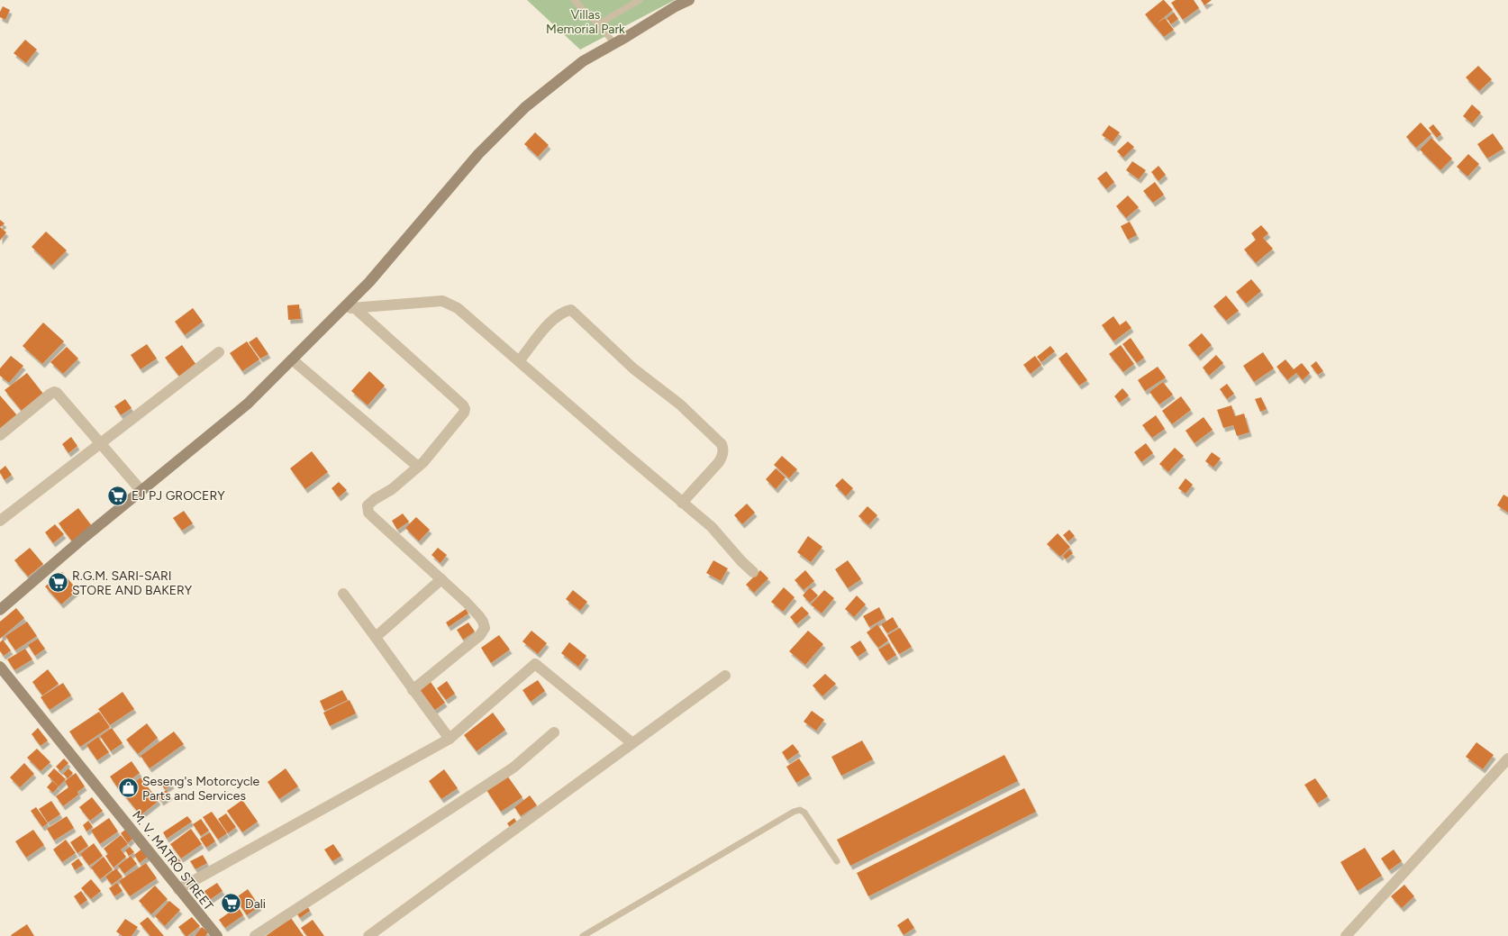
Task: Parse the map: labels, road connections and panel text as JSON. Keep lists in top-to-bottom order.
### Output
{
  "streets": {
    "street": ["M. V. MATRO STREET"]
  },
  "parks": ["Villas Memorial Park"],
  "places": {
    "supermarket": ["EJ PJ GROCERY", "R.G.M. SARI-SARI STORE AND BAKERY", "Dali"],
    "shop": ["Seseng's Motorcycle Parts and Services"]
  }
}
